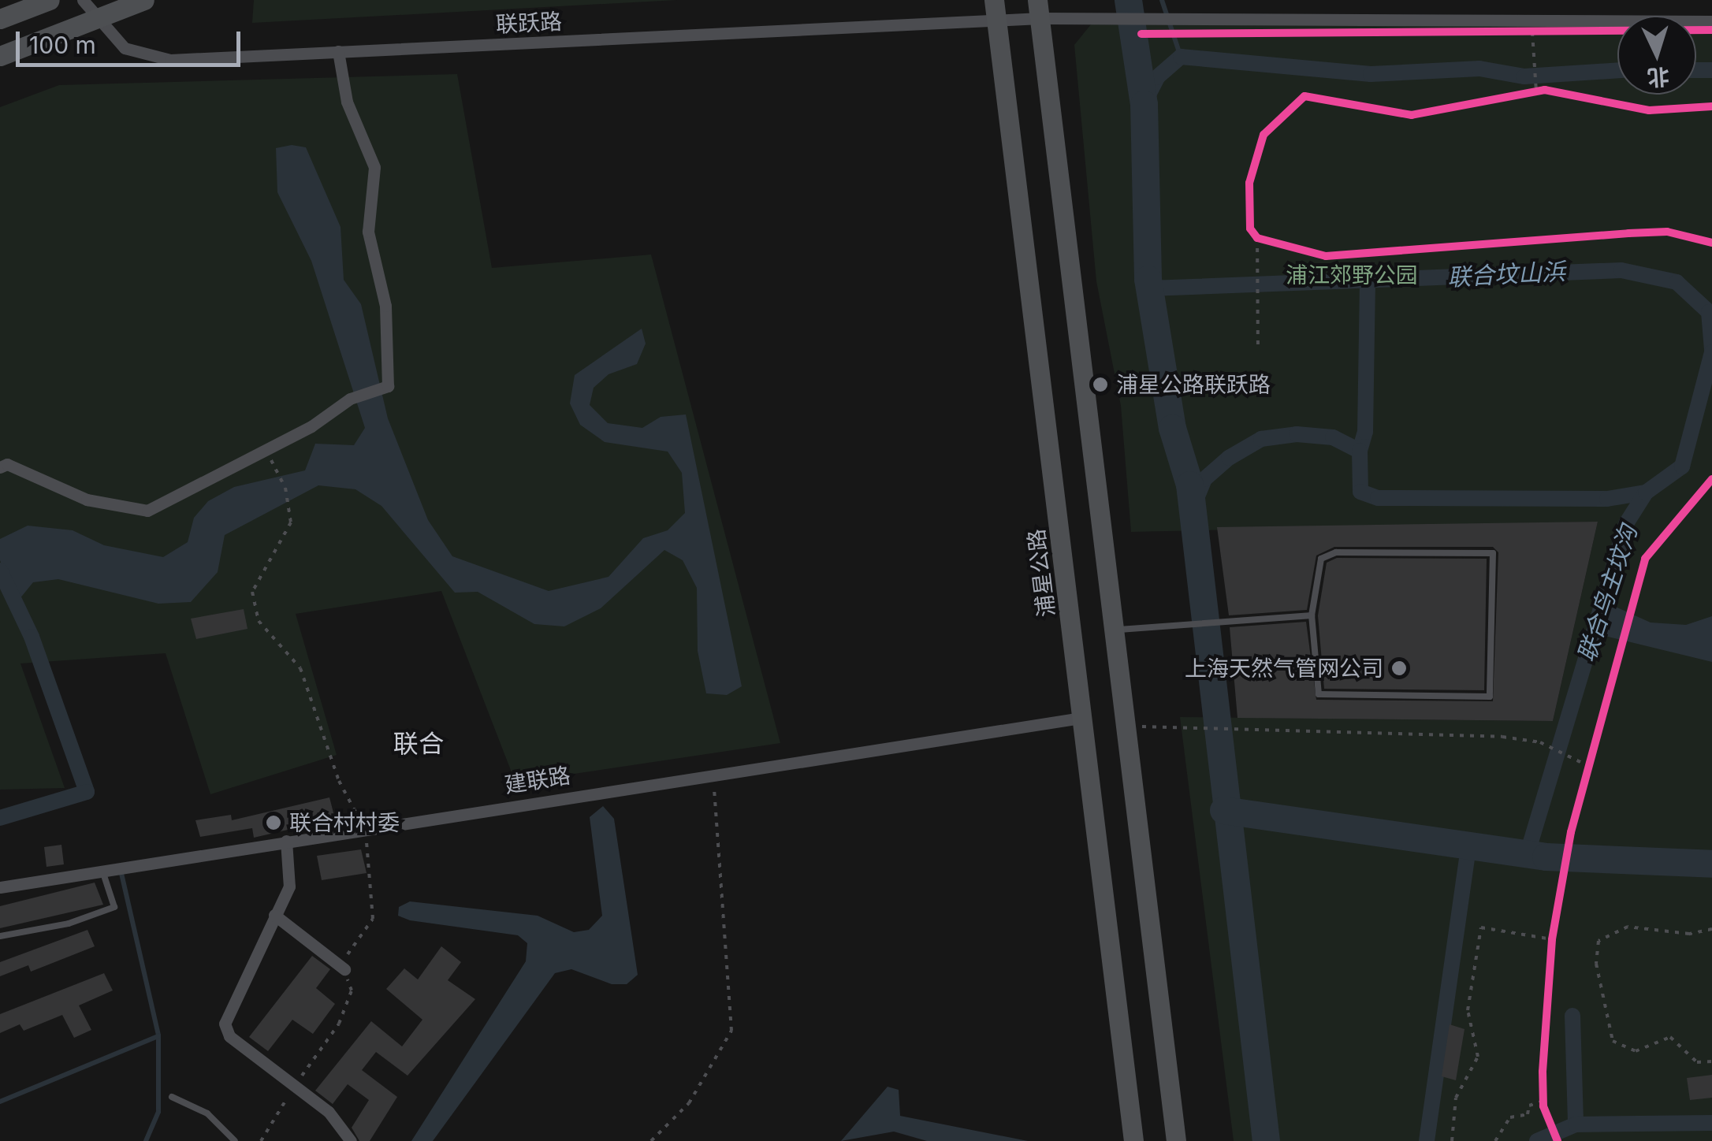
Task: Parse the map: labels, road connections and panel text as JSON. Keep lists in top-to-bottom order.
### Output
{
  "streets": {
    "main road": ["浦星公路"],
    "street": ["联跃路", "建联路"]
  },
  "crossings": [
    ["联跃路", "浦星公路"],
    ["浦星公路", "建联路"]
  ],
  "districts": ["联合"],
  "water": ["联合坟山浜", "联合鸟主坟沟"],
  "parks": ["浦江郊野公园"],
  "places": ["浦星公路联跃路", "上海天然气管网公司", "联合村村委"],
  "scale_bar": "100 m",
  "north": "bottom"
}
